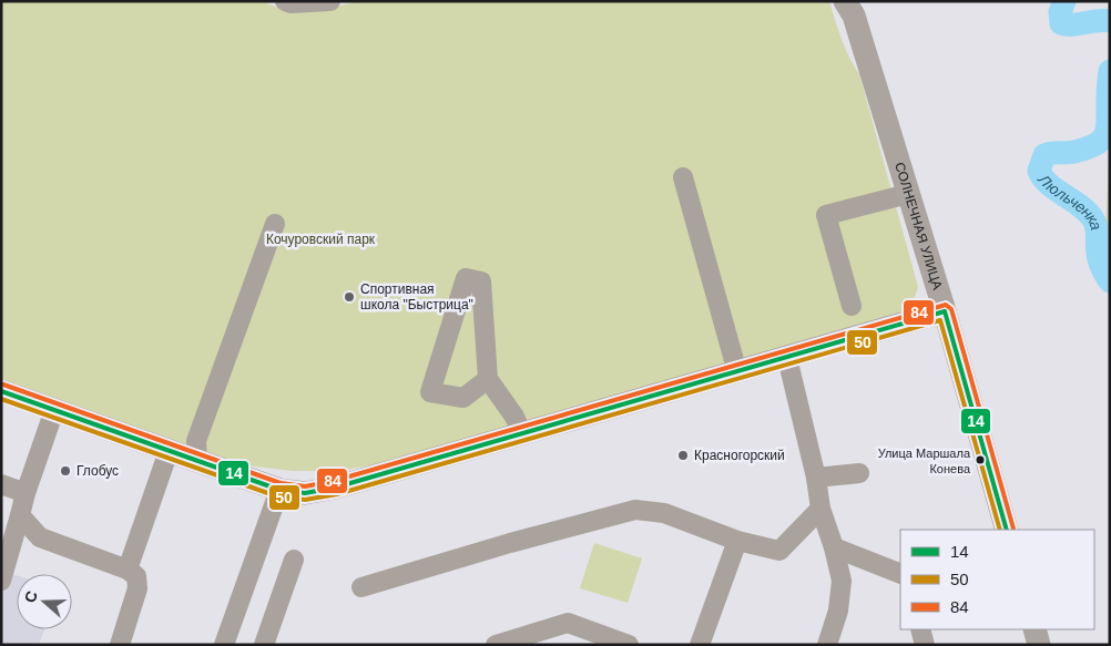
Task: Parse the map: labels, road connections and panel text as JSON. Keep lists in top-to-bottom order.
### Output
{
  "streets": {
    "main road": ["СОЛНЕЧНАЯ УЛИЦА"]
  },
  "water": ["Люльченка"],
  "parks": ["Кочуровский парк"],
  "places": [
    "Спортивная школа \"Быстрица\"",
    "Красногорский",
    "Улица Маршала Конева",
    "Глобус"
  ],
  "lines": ["transit line 84", "transit line 14", "transit line 50"],
  "legend": ["14", "50", "84"],
  "north": "left"
}
